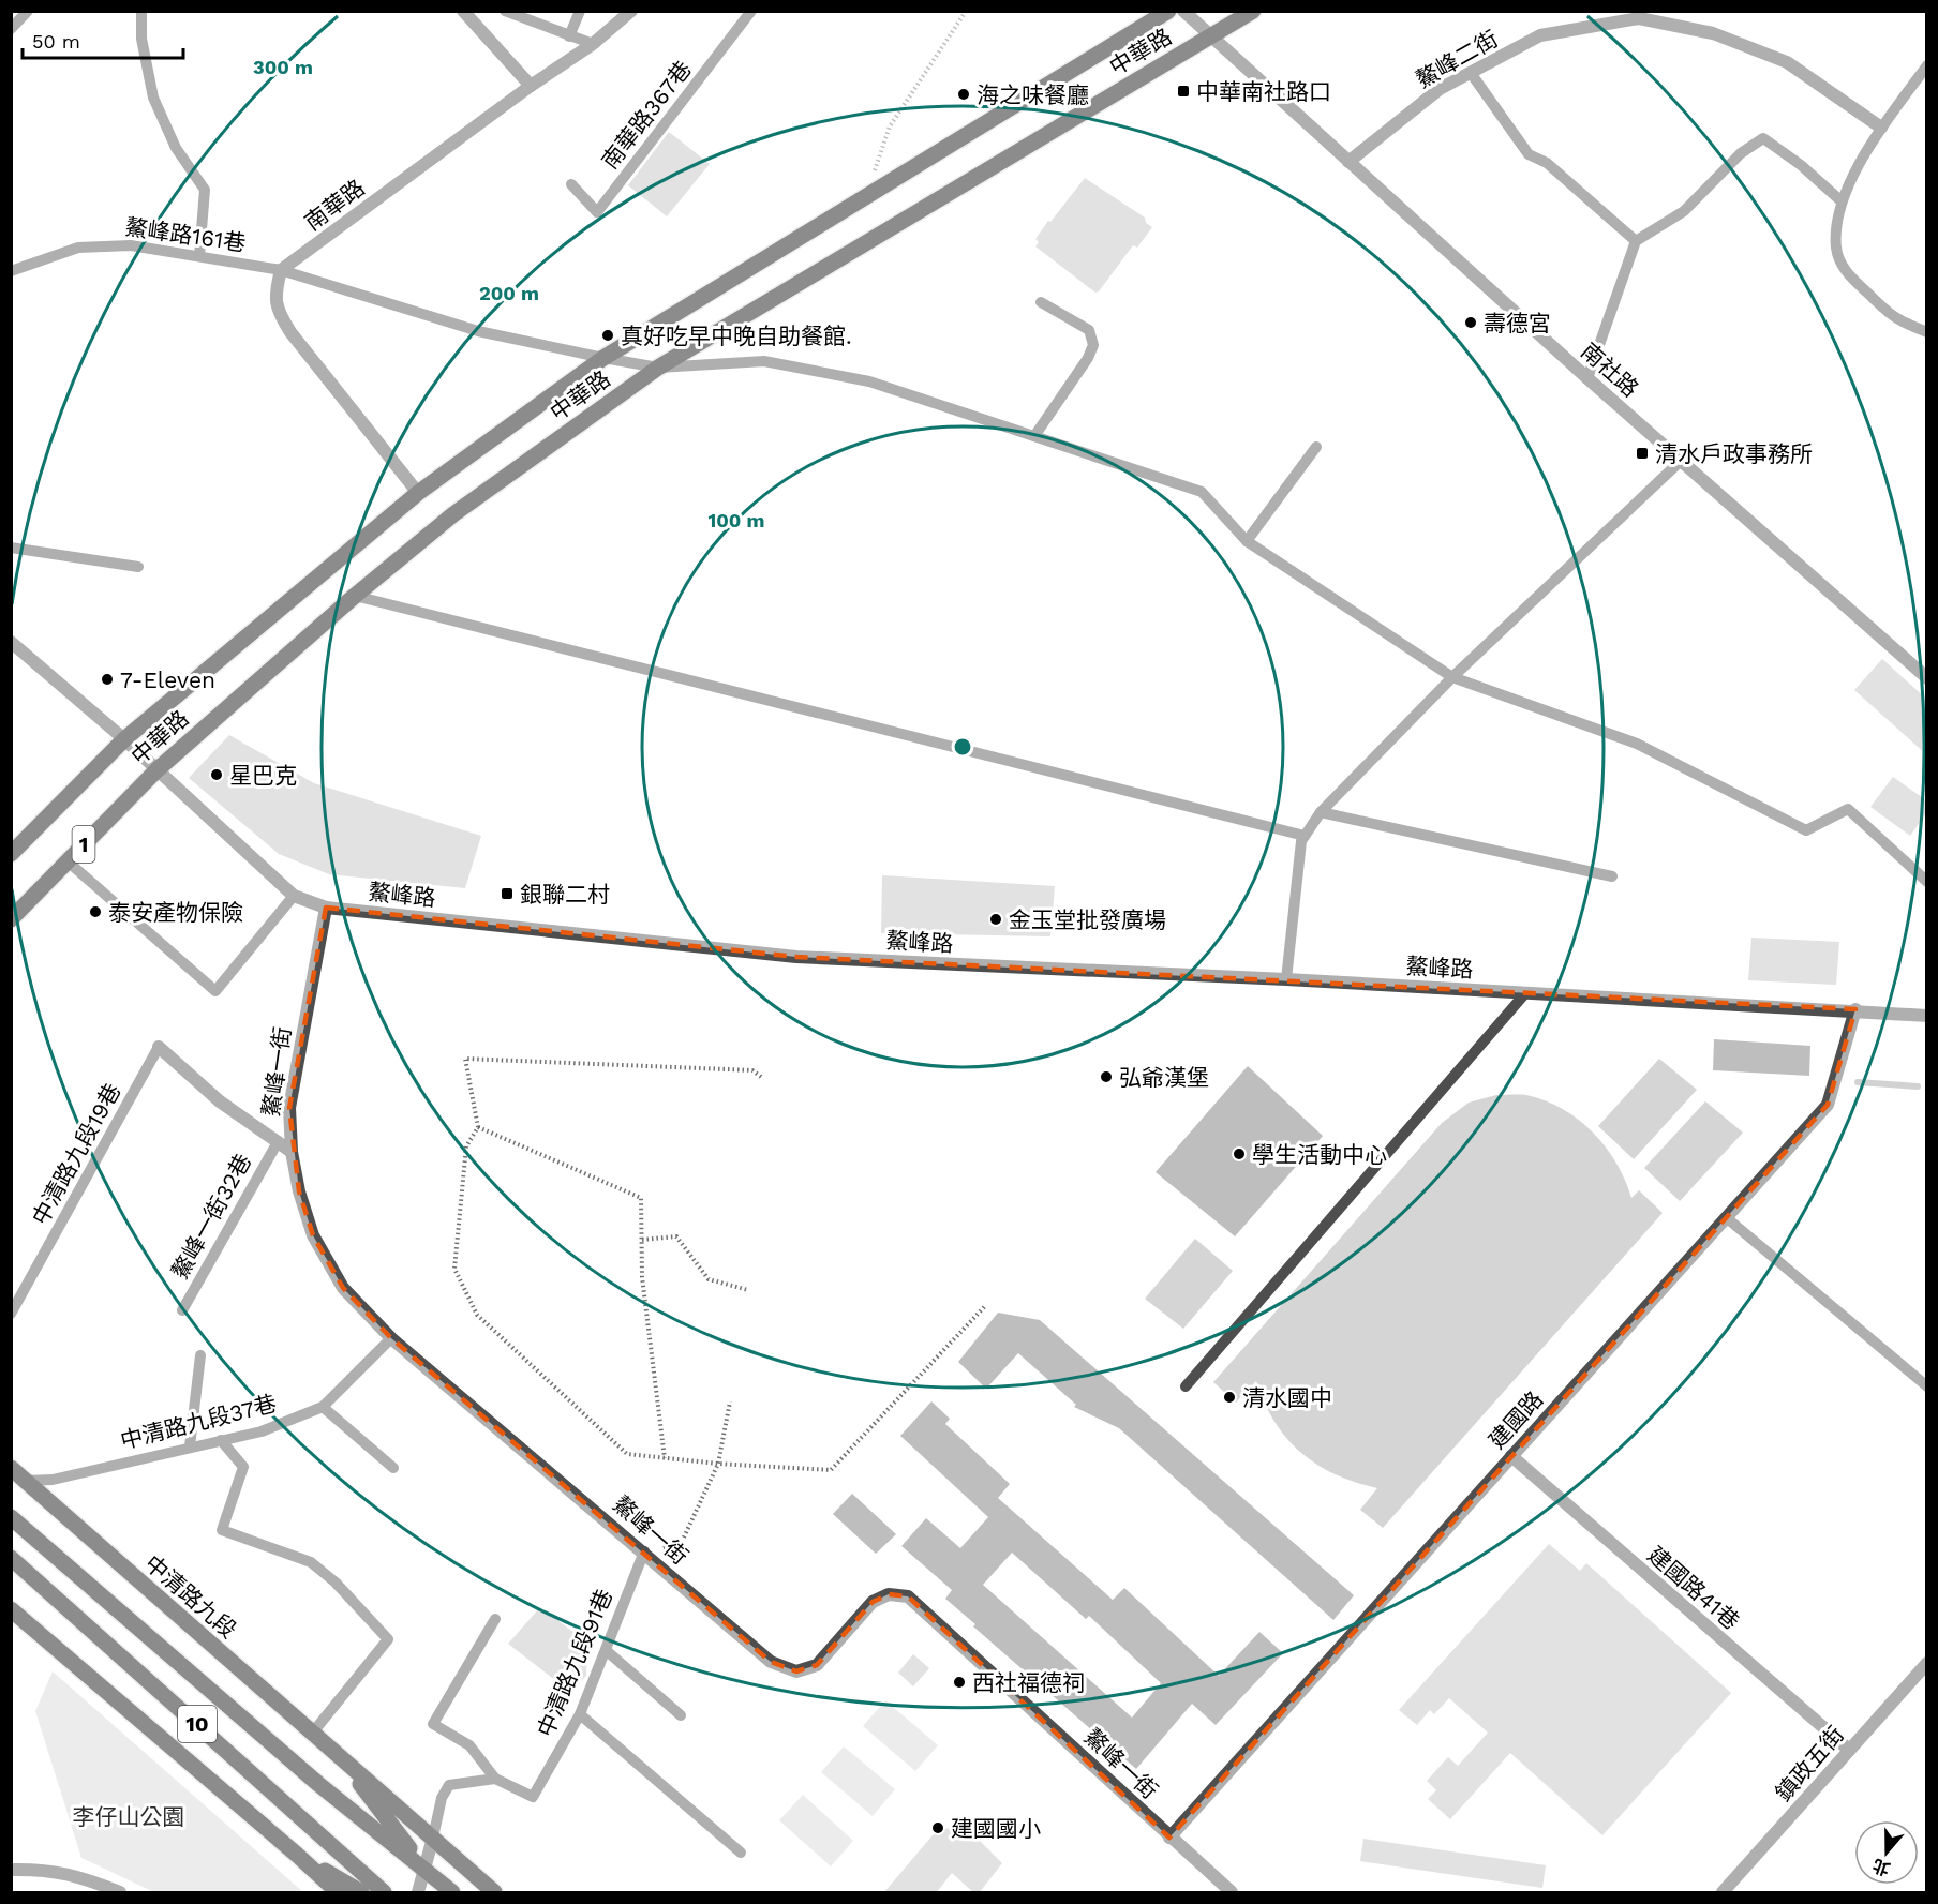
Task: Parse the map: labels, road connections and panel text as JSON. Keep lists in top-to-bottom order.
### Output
{
  "streets": {
    "main road": [
      "中華路",
      "1",
      "中清路九段",
      "10"
    ],
    "street": [
      "鰲峰二街",
      "南華路",
      "南社路",
      "鰲峰路",
      "鰲峰一街",
      "建國路",
      "建國路41巷",
      "鎮政五街"
    ],
    "lane": [
      "南華路367巷",
      "鰲峰路161巷",
      "中清路九段19巷",
      "鰲峰一街32巷",
      "中清路九段37巷",
      "中清路九段91巷"
    ]
  },
  "crossings": [
    ["中華路", "鰲峰路161巷"],
    ["中華路", "南社路"],
    ["中華路", "鰲峰路"],
    ["鰲峰二街", "南社路"],
    ["南華路", "鰲峰路161巷"],
    ["鰲峰路", "鰲峰一街"],
    ["鰲峰路", "建國路"],
    ["鰲峰一街", "建國路"],
    ["鰲峰一街", "中清路九段37巷"],
    ["鰲峰一街", "中清路九段91巷"],
    ["建國路", "建國路41巷"],
    ["中清路九段37巷", "中清路九段"],
    ["建國路41巷", "鎮政五街"]
  ],
  "parks": ["李仔山公園"],
  "places": {
    "transit": ["中華南社路口", "清水戶政事務所", "銀聯二村"],
    "other": [
      "海之味餐廳",
      "壽德宮",
      "真好吃早中晚自助餐館.",
      "7-Eleven",
      "星巴克",
      "泰安產物保險",
      "金玉堂批發廣場",
      "弘爺漢堡",
      "學生活動中心",
      "清水國中",
      "西社福德祠",
      "建國國小"
    ]
  },
  "scale_bar": "50 m",
  "north": "bottom",
  "rings": ["300 m", "200 m", "100 m"]
}
